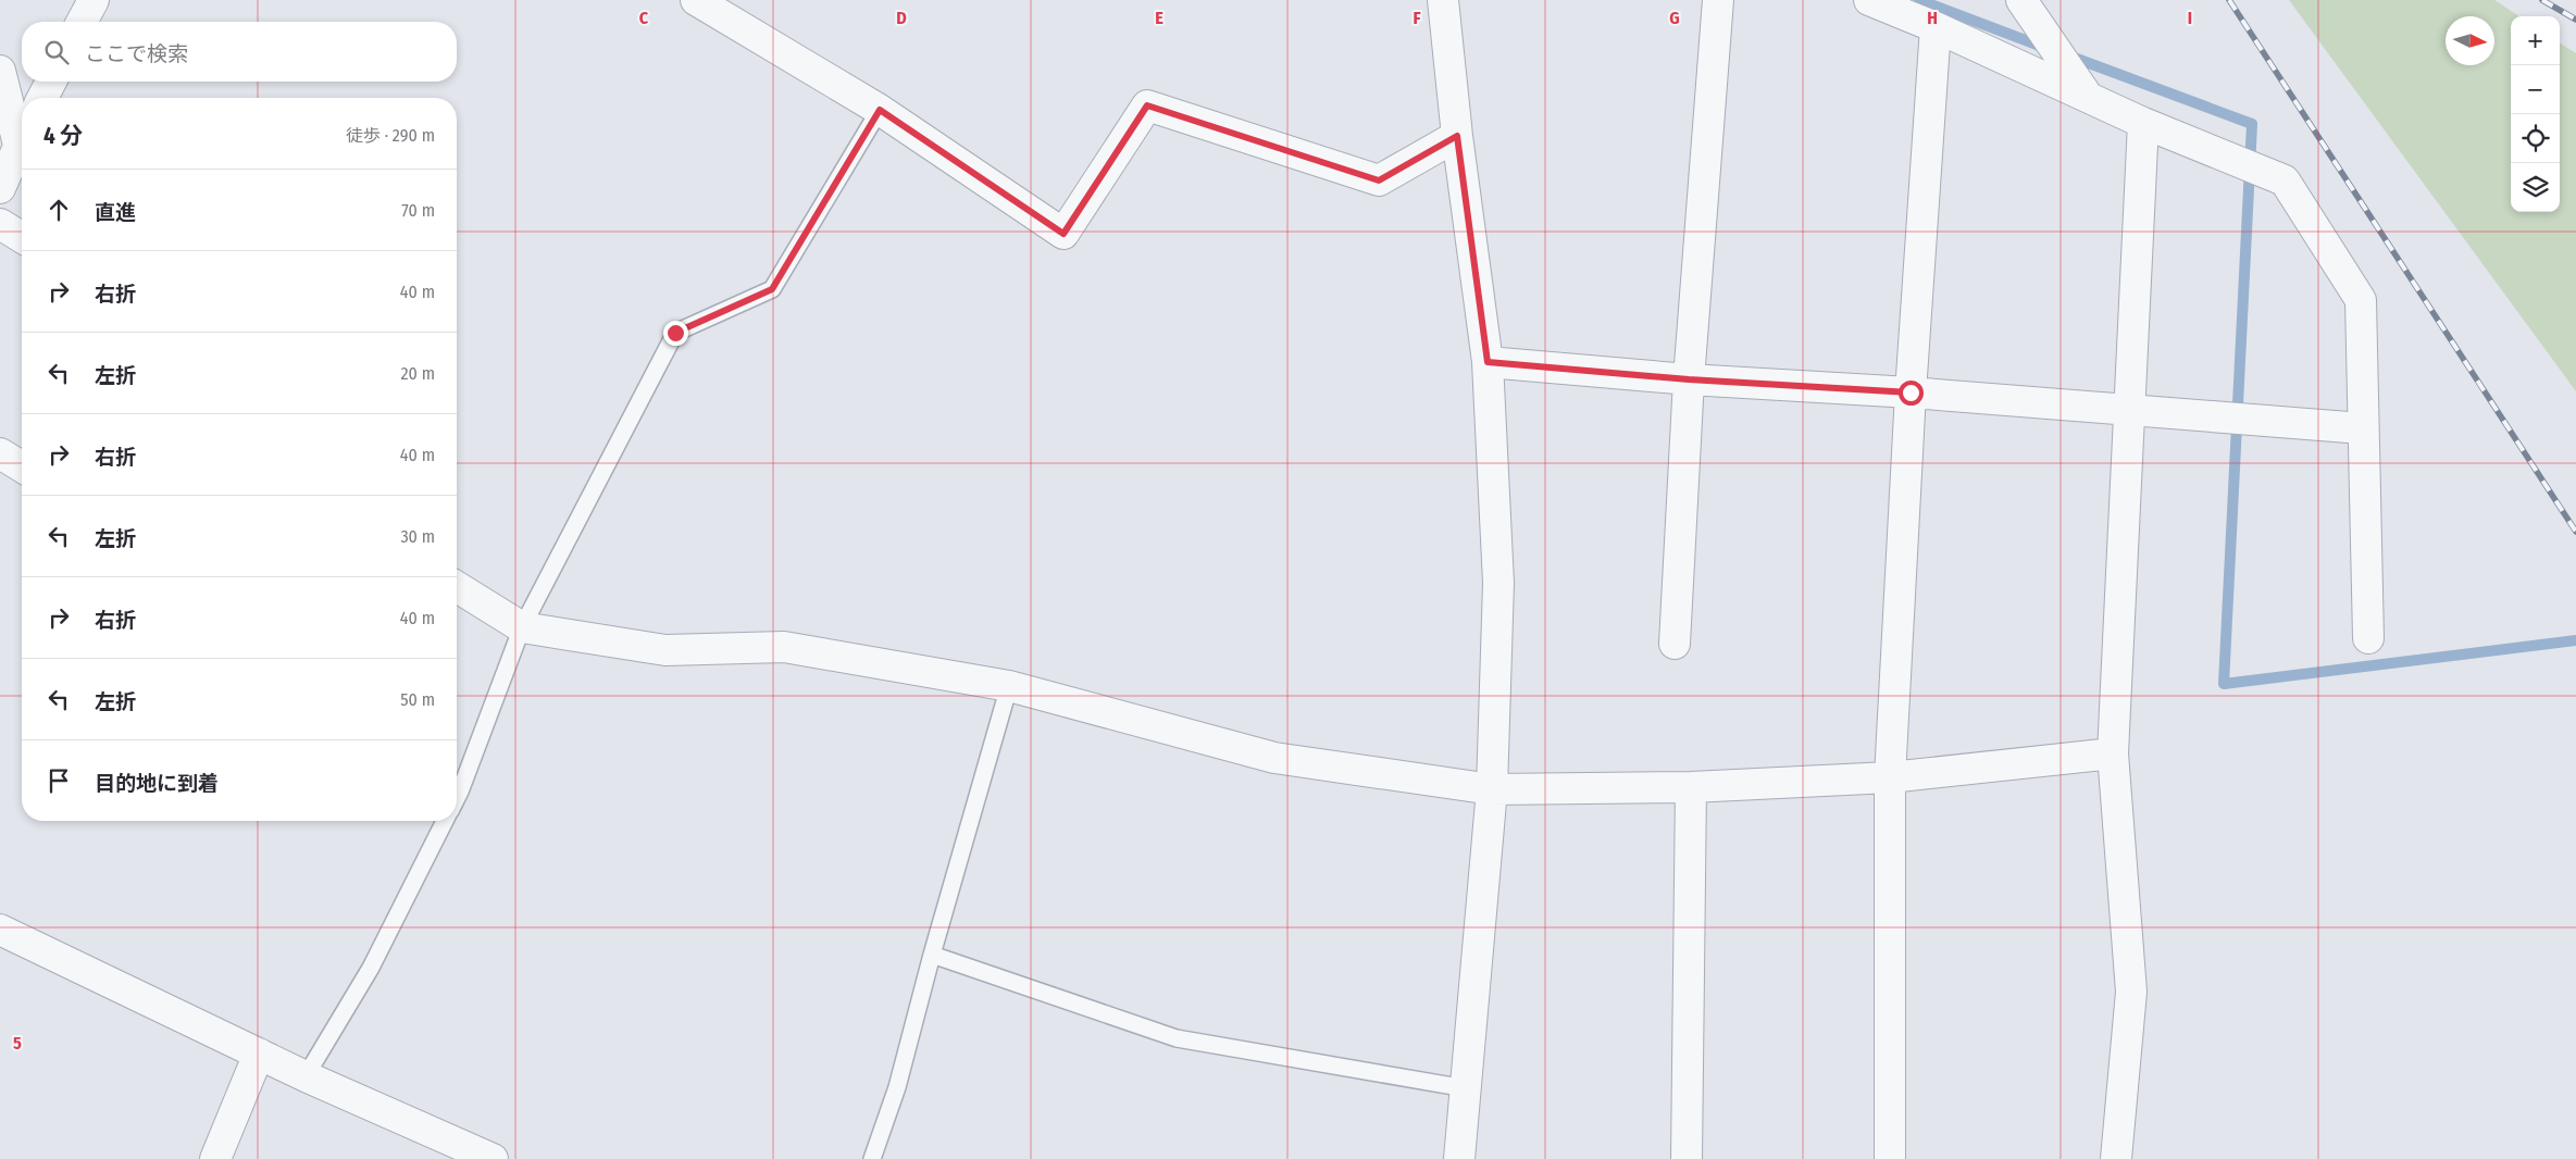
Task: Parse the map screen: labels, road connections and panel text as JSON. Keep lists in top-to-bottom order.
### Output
{
  "north": "right",
  "page": {
    "map_buttons": ["+", "−"],
    "search": "ここで検索",
    "heading": ["4 分", "徒歩 · 290 m"],
    "list": [
      ["直進", "70 m"],
      ["右折", "40 m"],
      ["左折", "20 m"],
      ["右折", "40 m"],
      ["左折", "30 m"],
      ["右折", "40 m"],
      ["左折", "50 m"],
      "目的地に到着"
    ]
  },
  "grid": {
    "columns": [
      "C",
      "D",
      "E",
      "F",
      "G",
      "H",
      "I"
    ],
    "rows": ["5"]
  }
}
